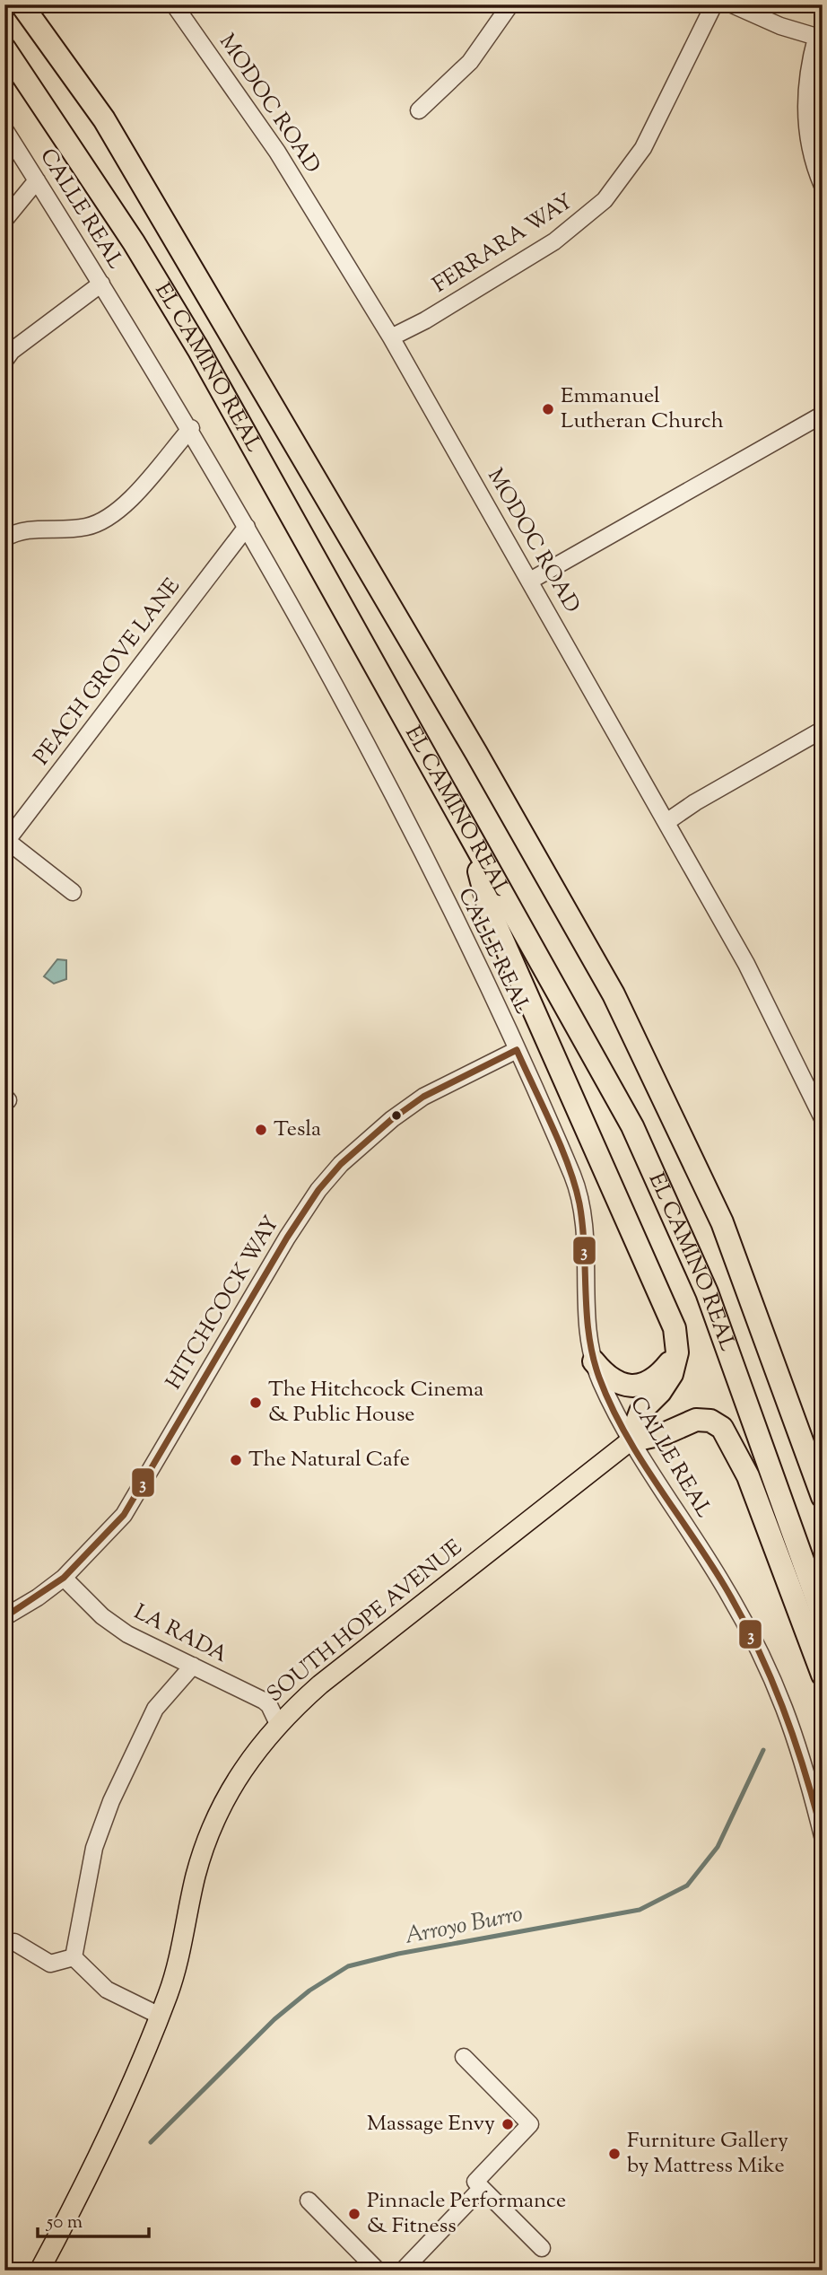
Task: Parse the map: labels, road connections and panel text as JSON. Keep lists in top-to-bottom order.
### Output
{
  "streets": {
    "highway": ["EL CAMINO REAL"],
    "main road": ["SOUTH HOPE AVENUE"],
    "street": [
      "MODOC ROAD",
      "CALLE REAL",
      "FERRARA WAY",
      "PEACH GROVE LANE",
      "HITCHCOCK WAY",
      "LA RADA"
    ]
  },
  "crossings": [
    ["MODOC ROAD", "FERRARA WAY"],
    ["CALLE REAL", "PEACH GROVE LANE"],
    ["CALLE REAL", "HITCHCOCK WAY"],
    ["CALLE REAL", "SOUTH HOPE AVENUE"],
    ["HITCHCOCK WAY", "LA RADA"],
    ["SOUTH HOPE AVENUE", "LA RADA"]
  ],
  "water": ["Arroyo Burro"],
  "places": [
    "Emmanuel Lutheran Church",
    "Tesla",
    "The Hitchcock Cinema & Public House",
    "The Natural Cafe",
    "Massage Envy",
    "Furniture Gallery by Mattress Mike",
    "Pinnacle Performance & Fitness"
  ],
  "lines": ["transit line 3"],
  "scale_bar": "50 m"
}
